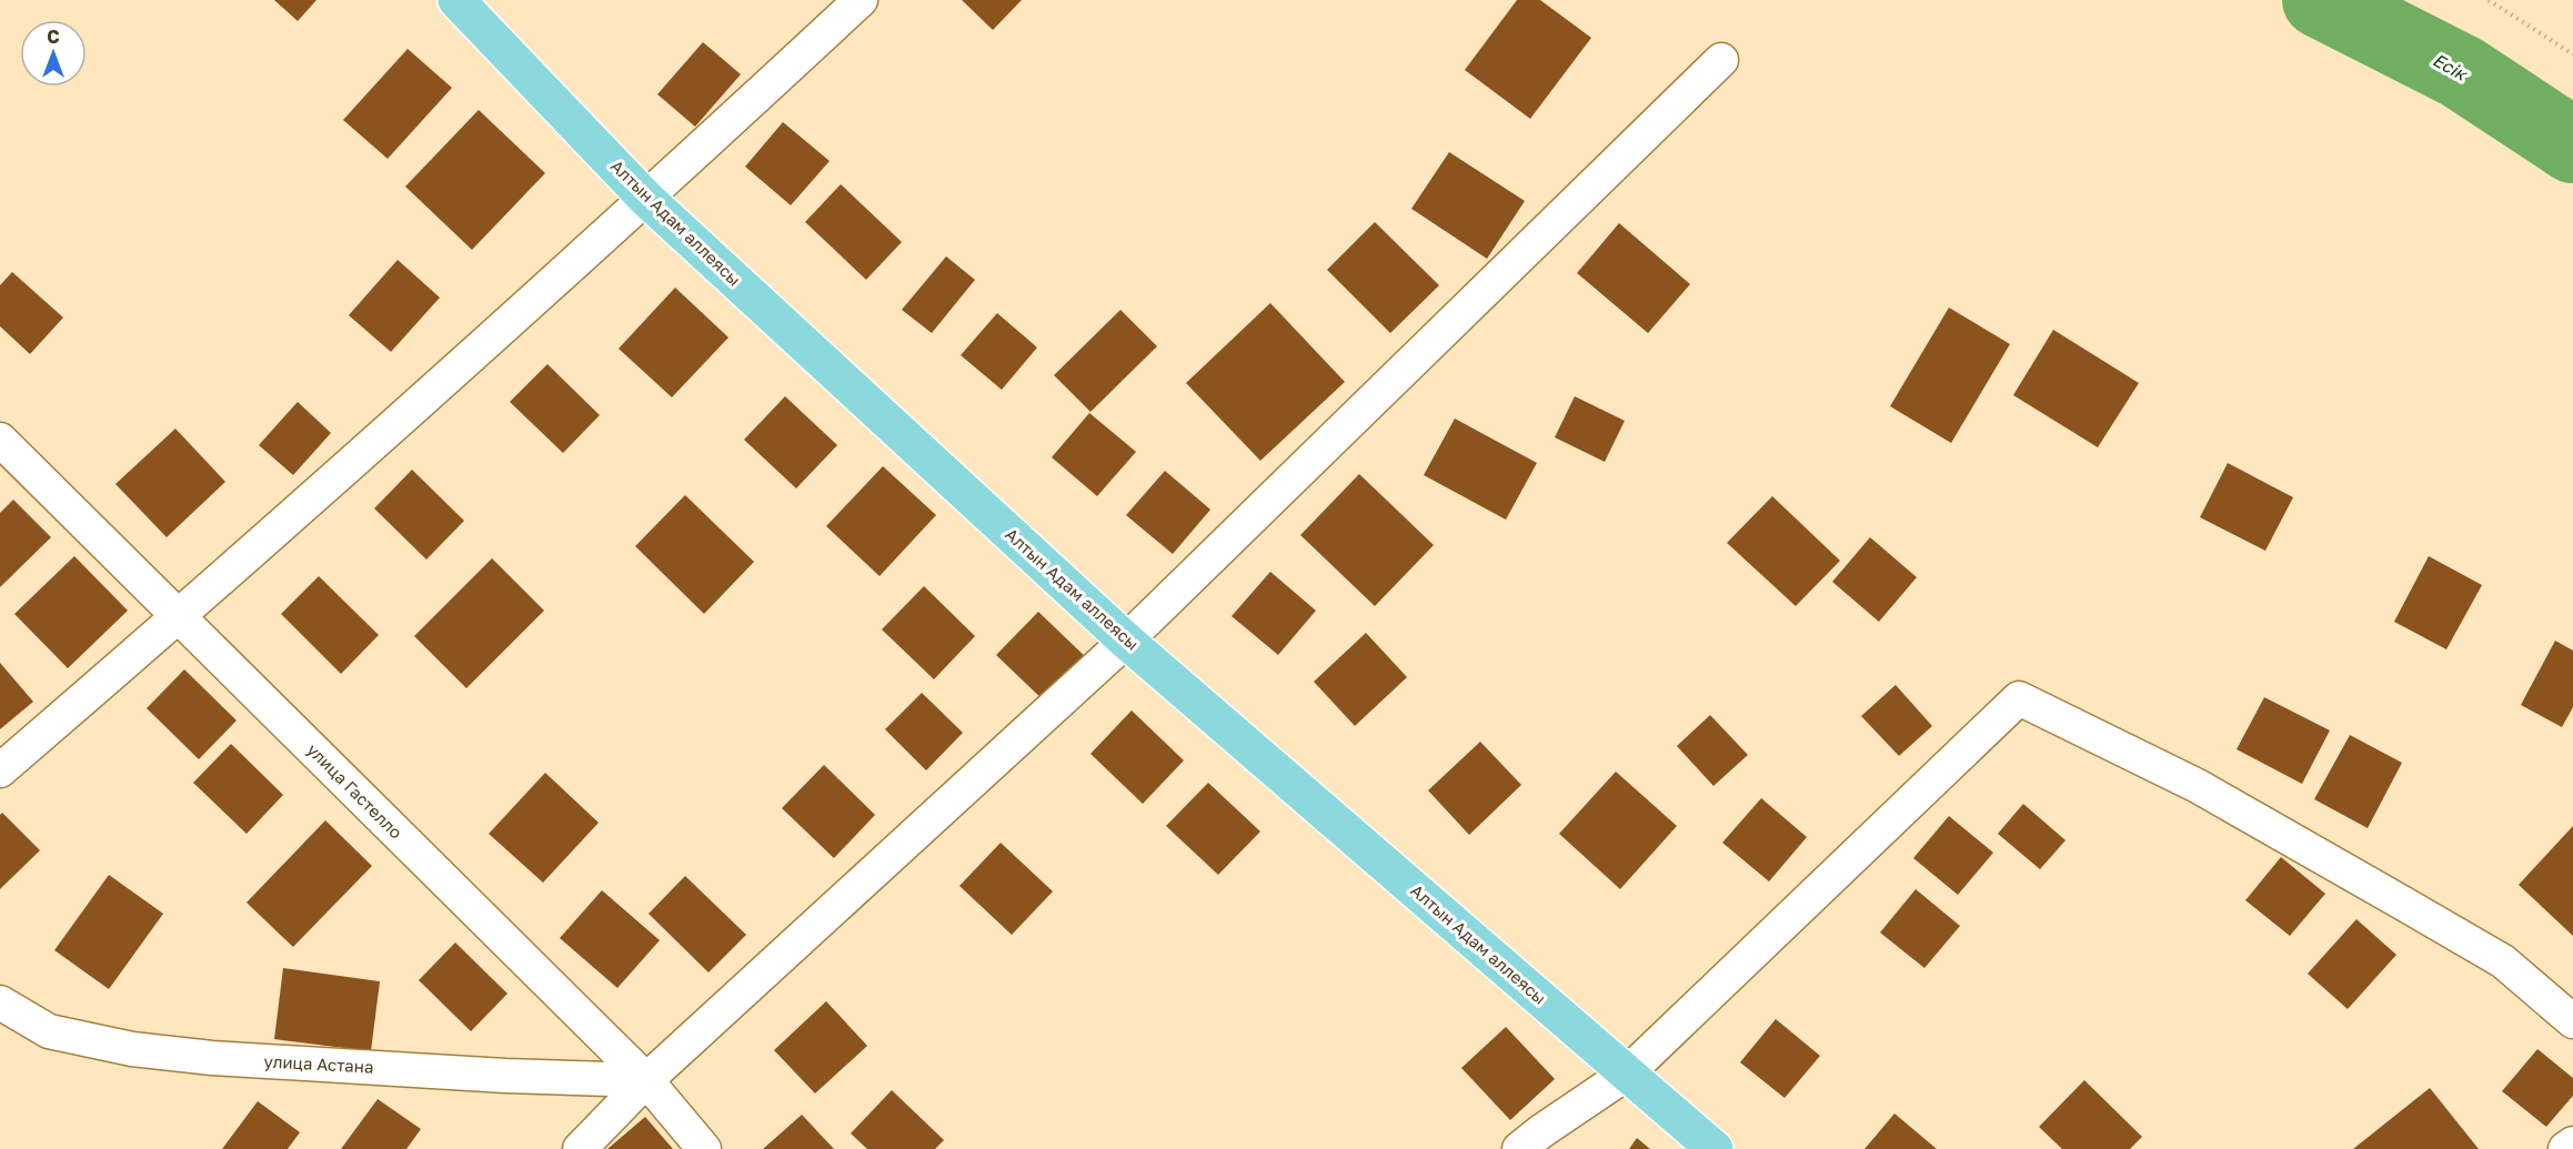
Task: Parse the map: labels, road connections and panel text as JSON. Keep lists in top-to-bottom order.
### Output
{
  "streets": {
    "main road": ["Алтын Адам аллеясы"],
    "street": ["улица Гастелло", "улица Астана"]
  },
  "crossings": [
    ["улица Гастелло", "улица Астана"]
  ],
  "water": ["Есік"],
  "north": "top"
}
